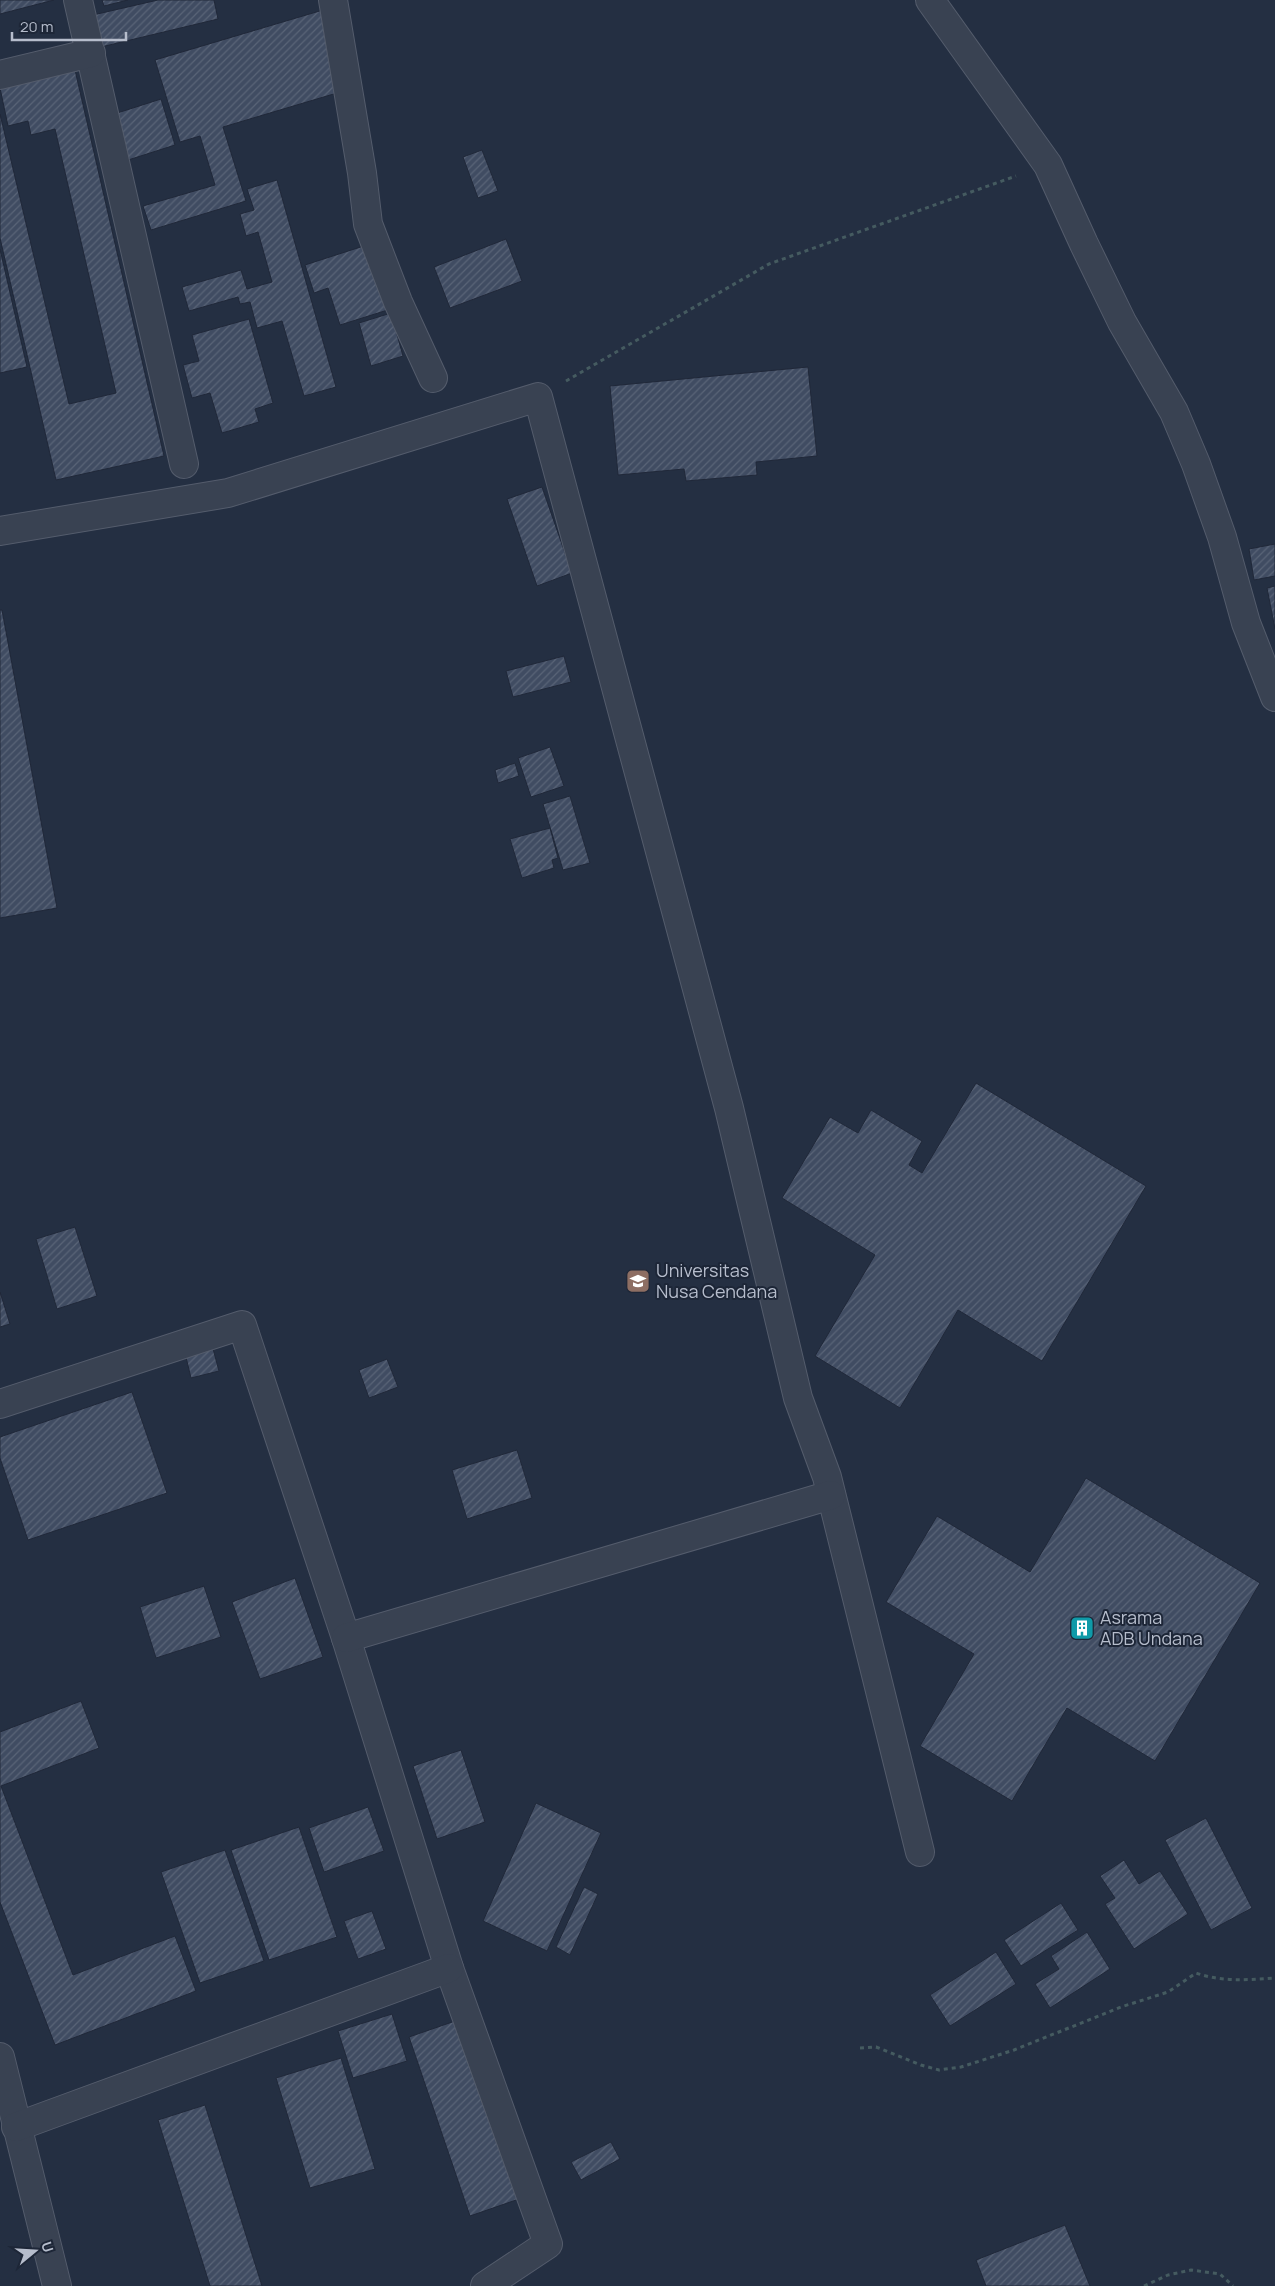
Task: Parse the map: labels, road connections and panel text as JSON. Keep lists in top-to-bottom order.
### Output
{
  "places": {
    "school or university": ["Universitas Nusa Cendana"],
    "building": ["Asrama ADB Undana"]
  },
  "scale_bar": "20 m",
  "north": "right"
}
